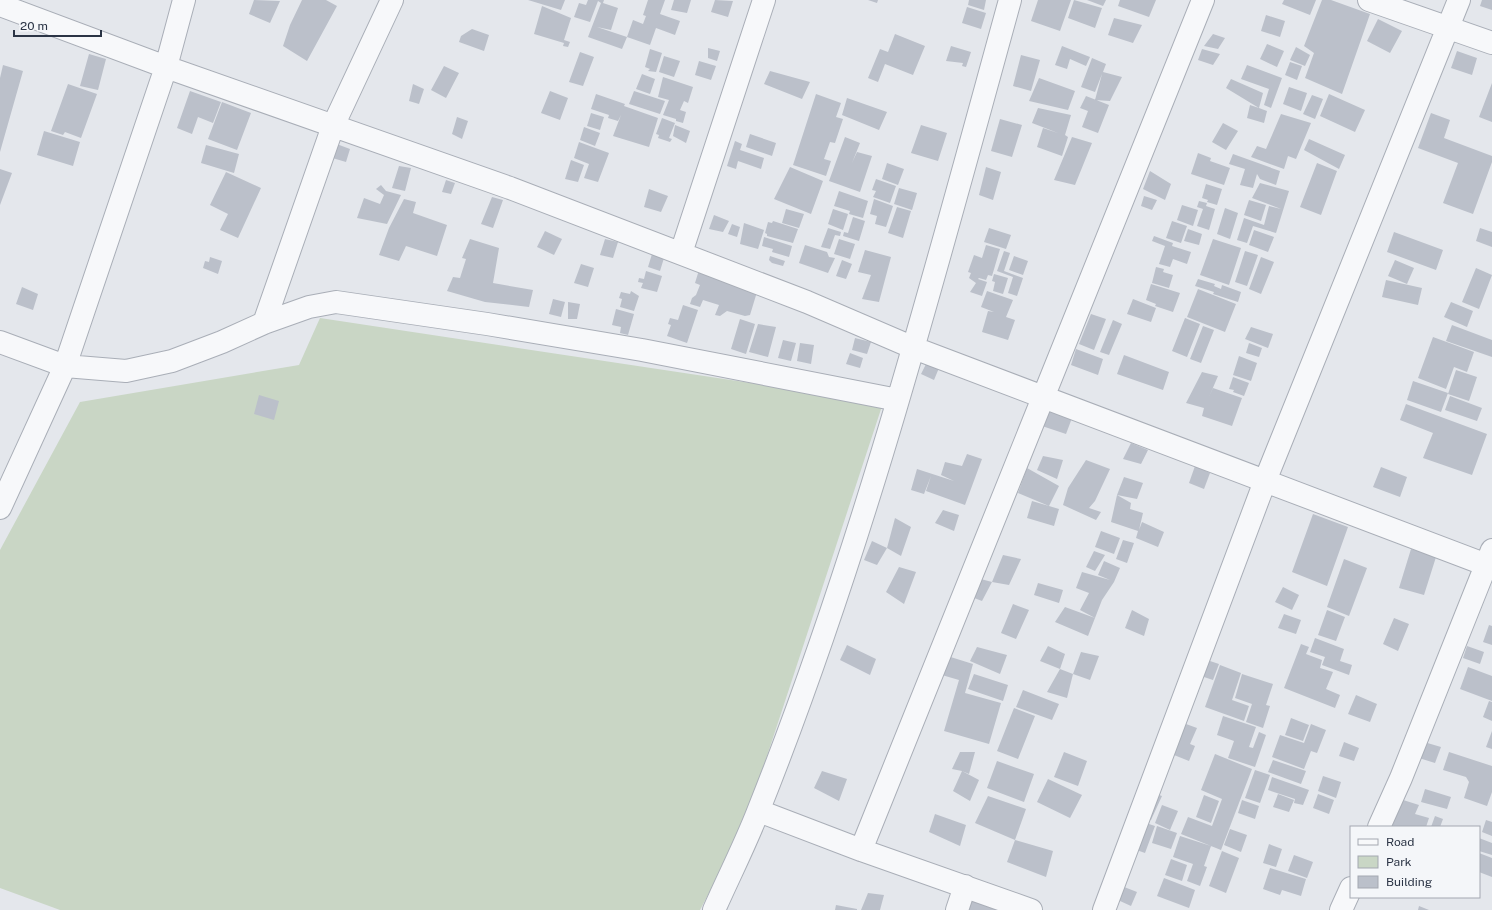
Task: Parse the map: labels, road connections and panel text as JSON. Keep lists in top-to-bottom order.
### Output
{
  "legend": ["Road", "Park", "Building"],
  "scale_bar": "20 m"
}
